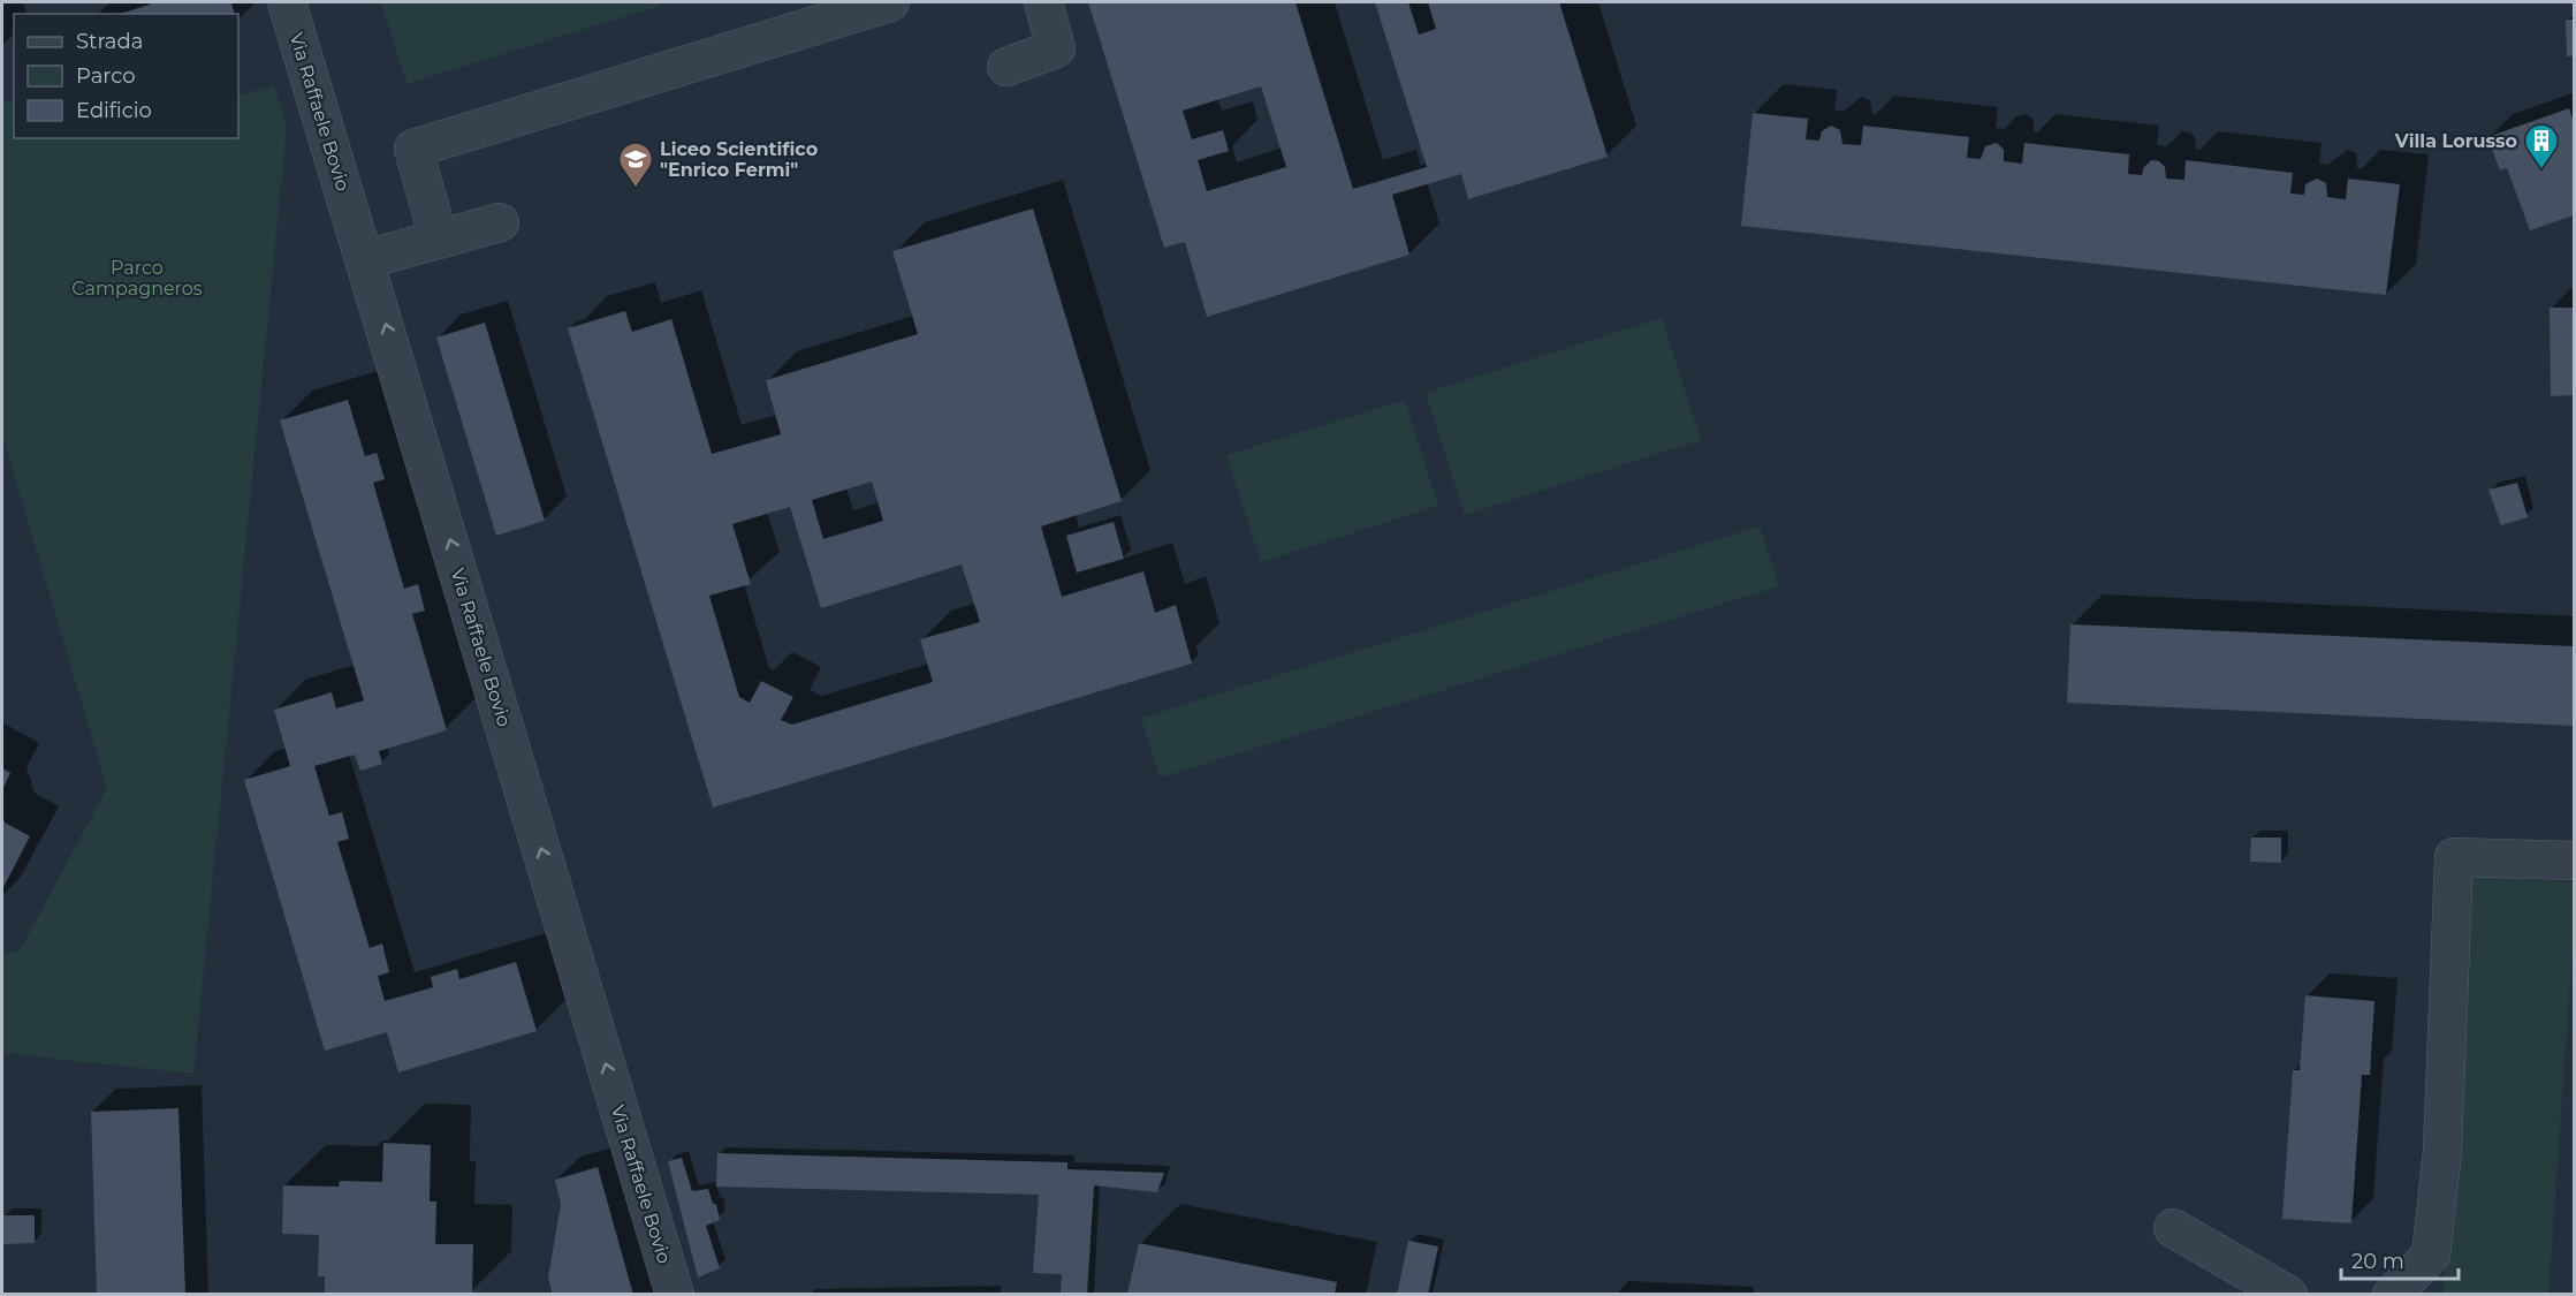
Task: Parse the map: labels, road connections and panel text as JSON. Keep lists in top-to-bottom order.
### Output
{
  "streets": {
    "street": ["Via Raffaele Bovio"]
  },
  "one_way": ["Via Raffaele Bovio"],
  "parks": ["Parco Campagneros"],
  "places": {
    "building": ["Villa Lorusso"],
    "school or university": ["Liceo Scientifico \"Enrico Fermi\""]
  },
  "legend": ["Strada", "Parco", "Edificio"],
  "scale_bar": "20 m"
}
